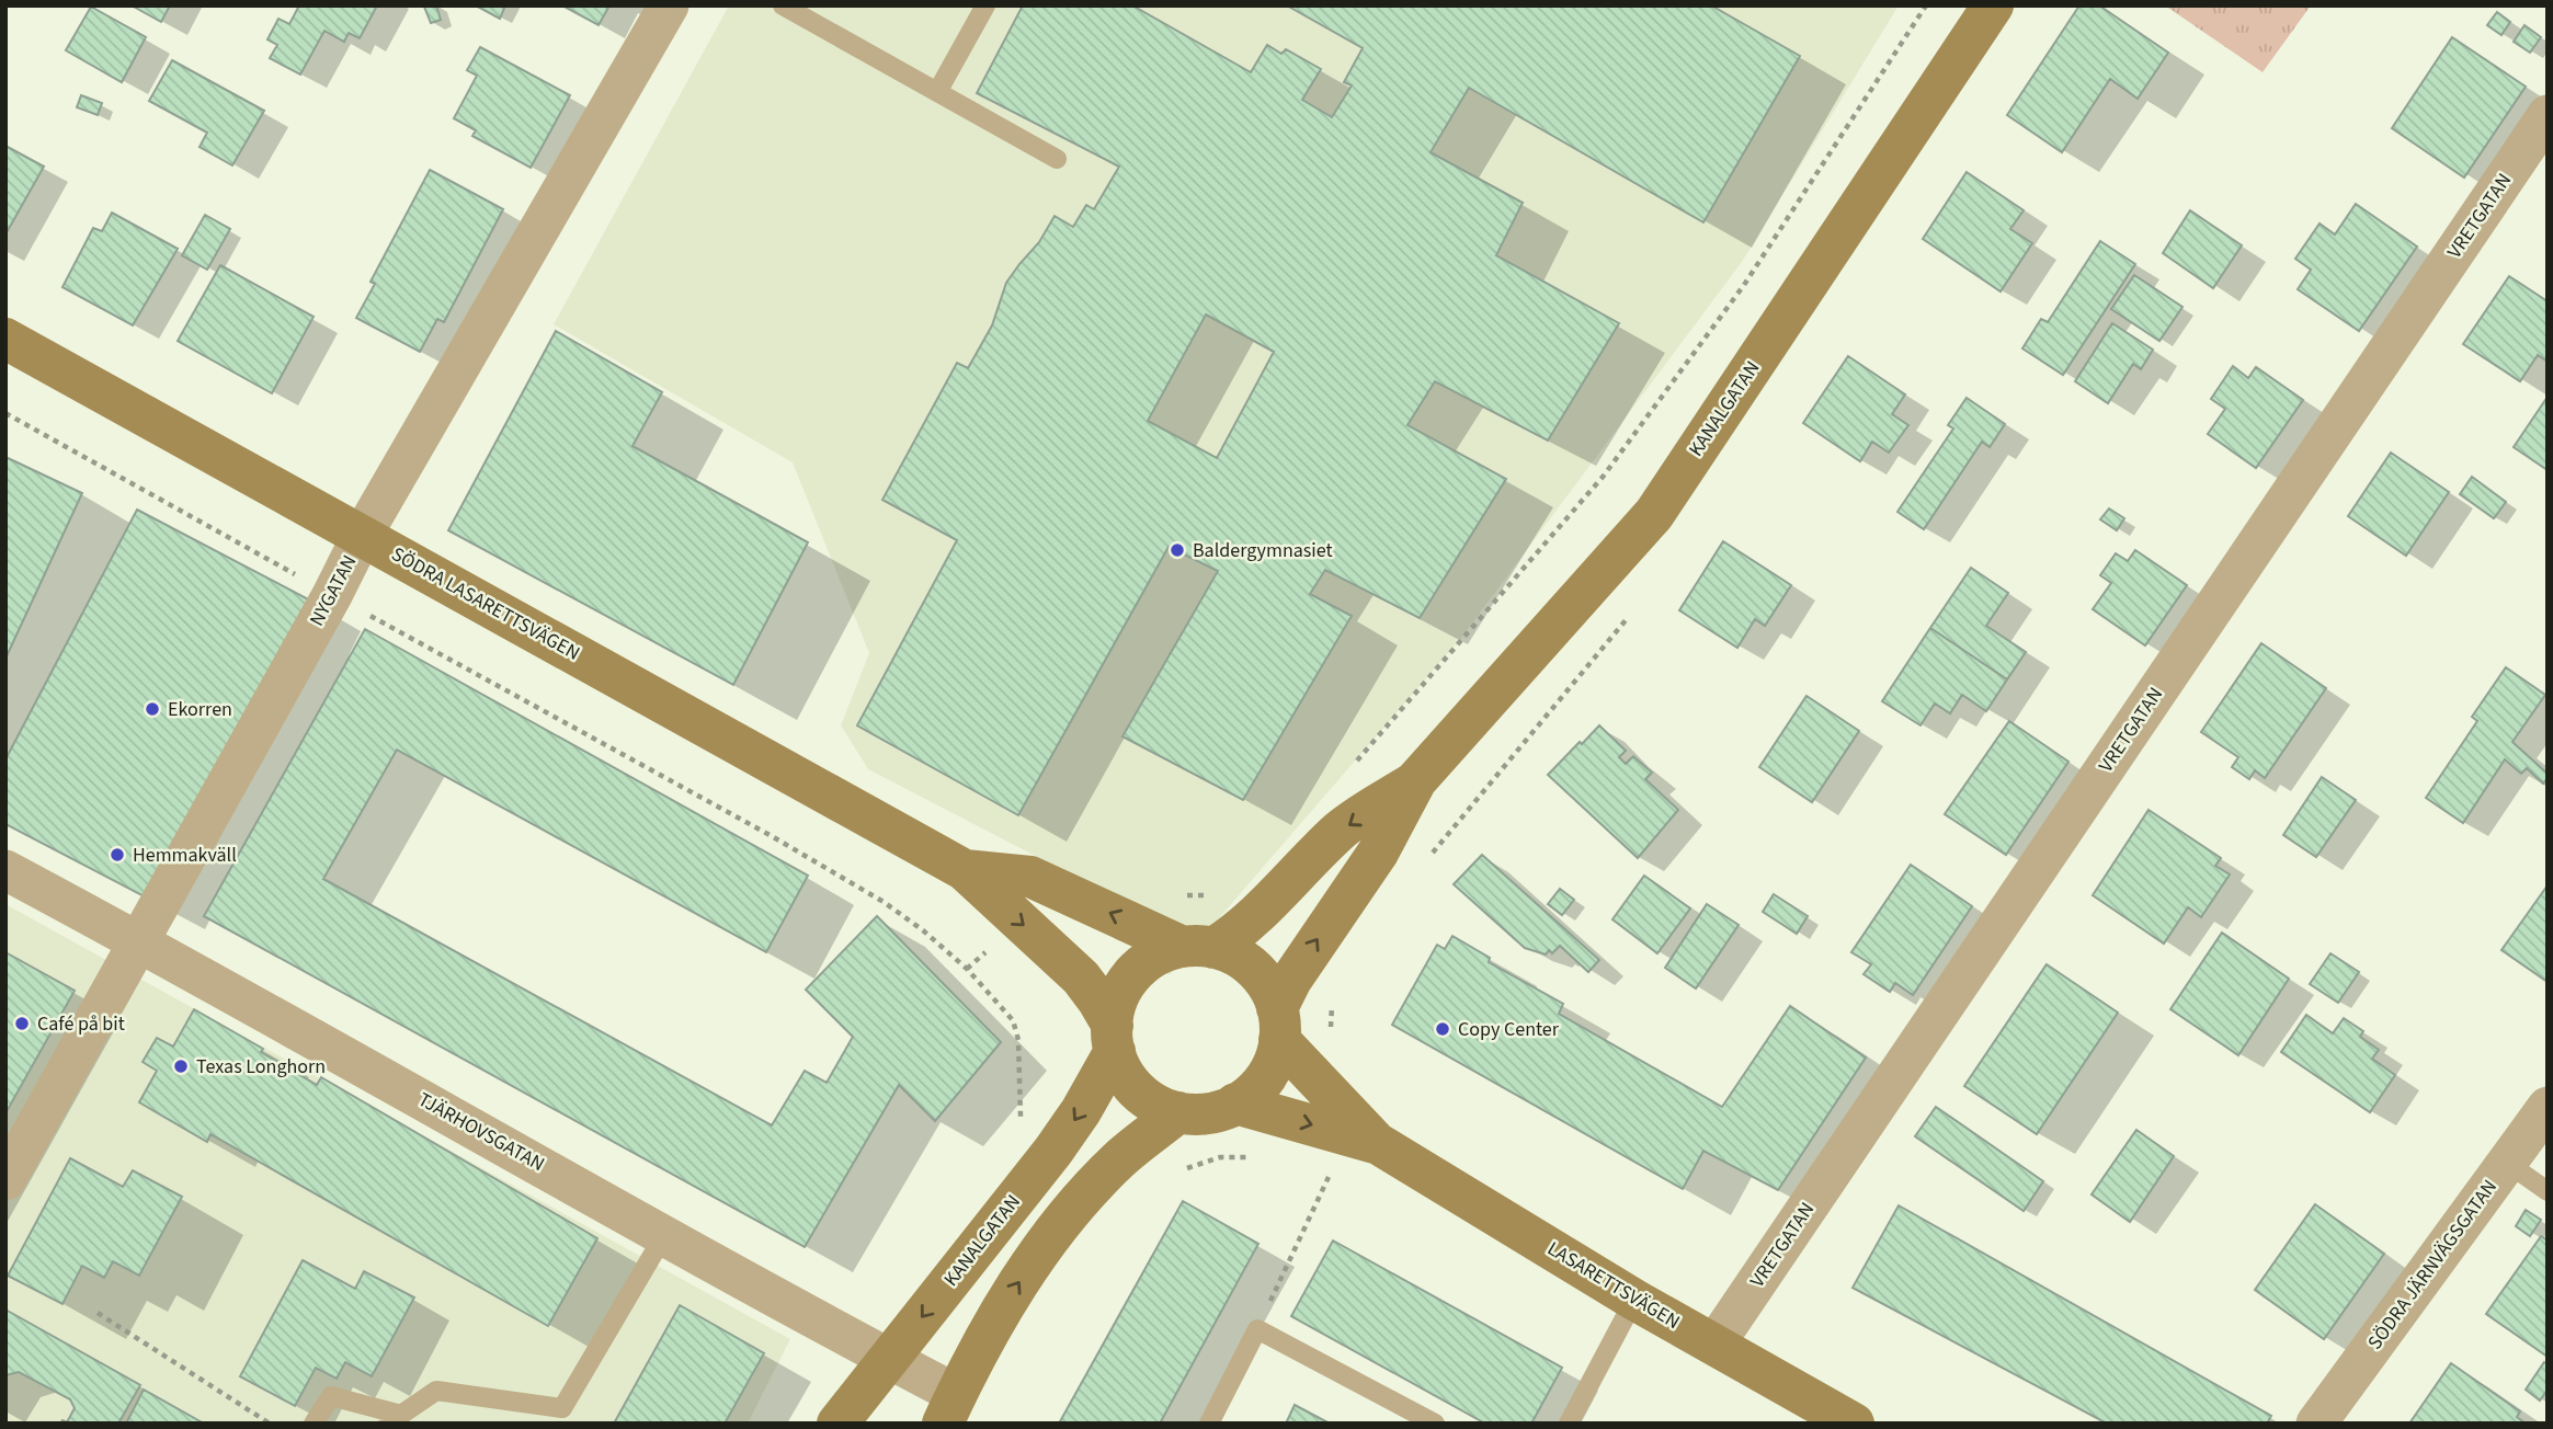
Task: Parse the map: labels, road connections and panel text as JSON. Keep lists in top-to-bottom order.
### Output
{
  "streets": {
    "main road": ["KANALGATAN", "SÖDRA LASARETTSVÄGEN", "LASARETTSVÄGEN"],
    "street": [
      "VRETGATAN",
      "NYGATAN",
      "TJÄRHOVSGATAN",
      "SÖDRA JÄRNVÄGSGATAN"
    ]
  },
  "crossings": [
    ["VRETGATAN", "LASARETTSVÄGEN"],
    ["KANALGATAN", "SÖDRA LASARETTSVÄGEN"],
    ["KANALGATAN", "TJÄRHOVSGATAN"],
    ["KANALGATAN", "LASARETTSVÄGEN"],
    ["NYGATAN", "SÖDRA LASARETTSVÄGEN"],
    ["NYGATAN", "TJÄRHOVSGATAN"],
    ["SÖDRA LASARETTSVÄGEN", "LASARETTSVÄGEN"]
  ],
  "places": [
    "Baldergymnasiet",
    "Ekorren",
    "Hemmakväll",
    "Café på bit",
    "Copy Center",
    "Texas Longhorn"
  ]
}
